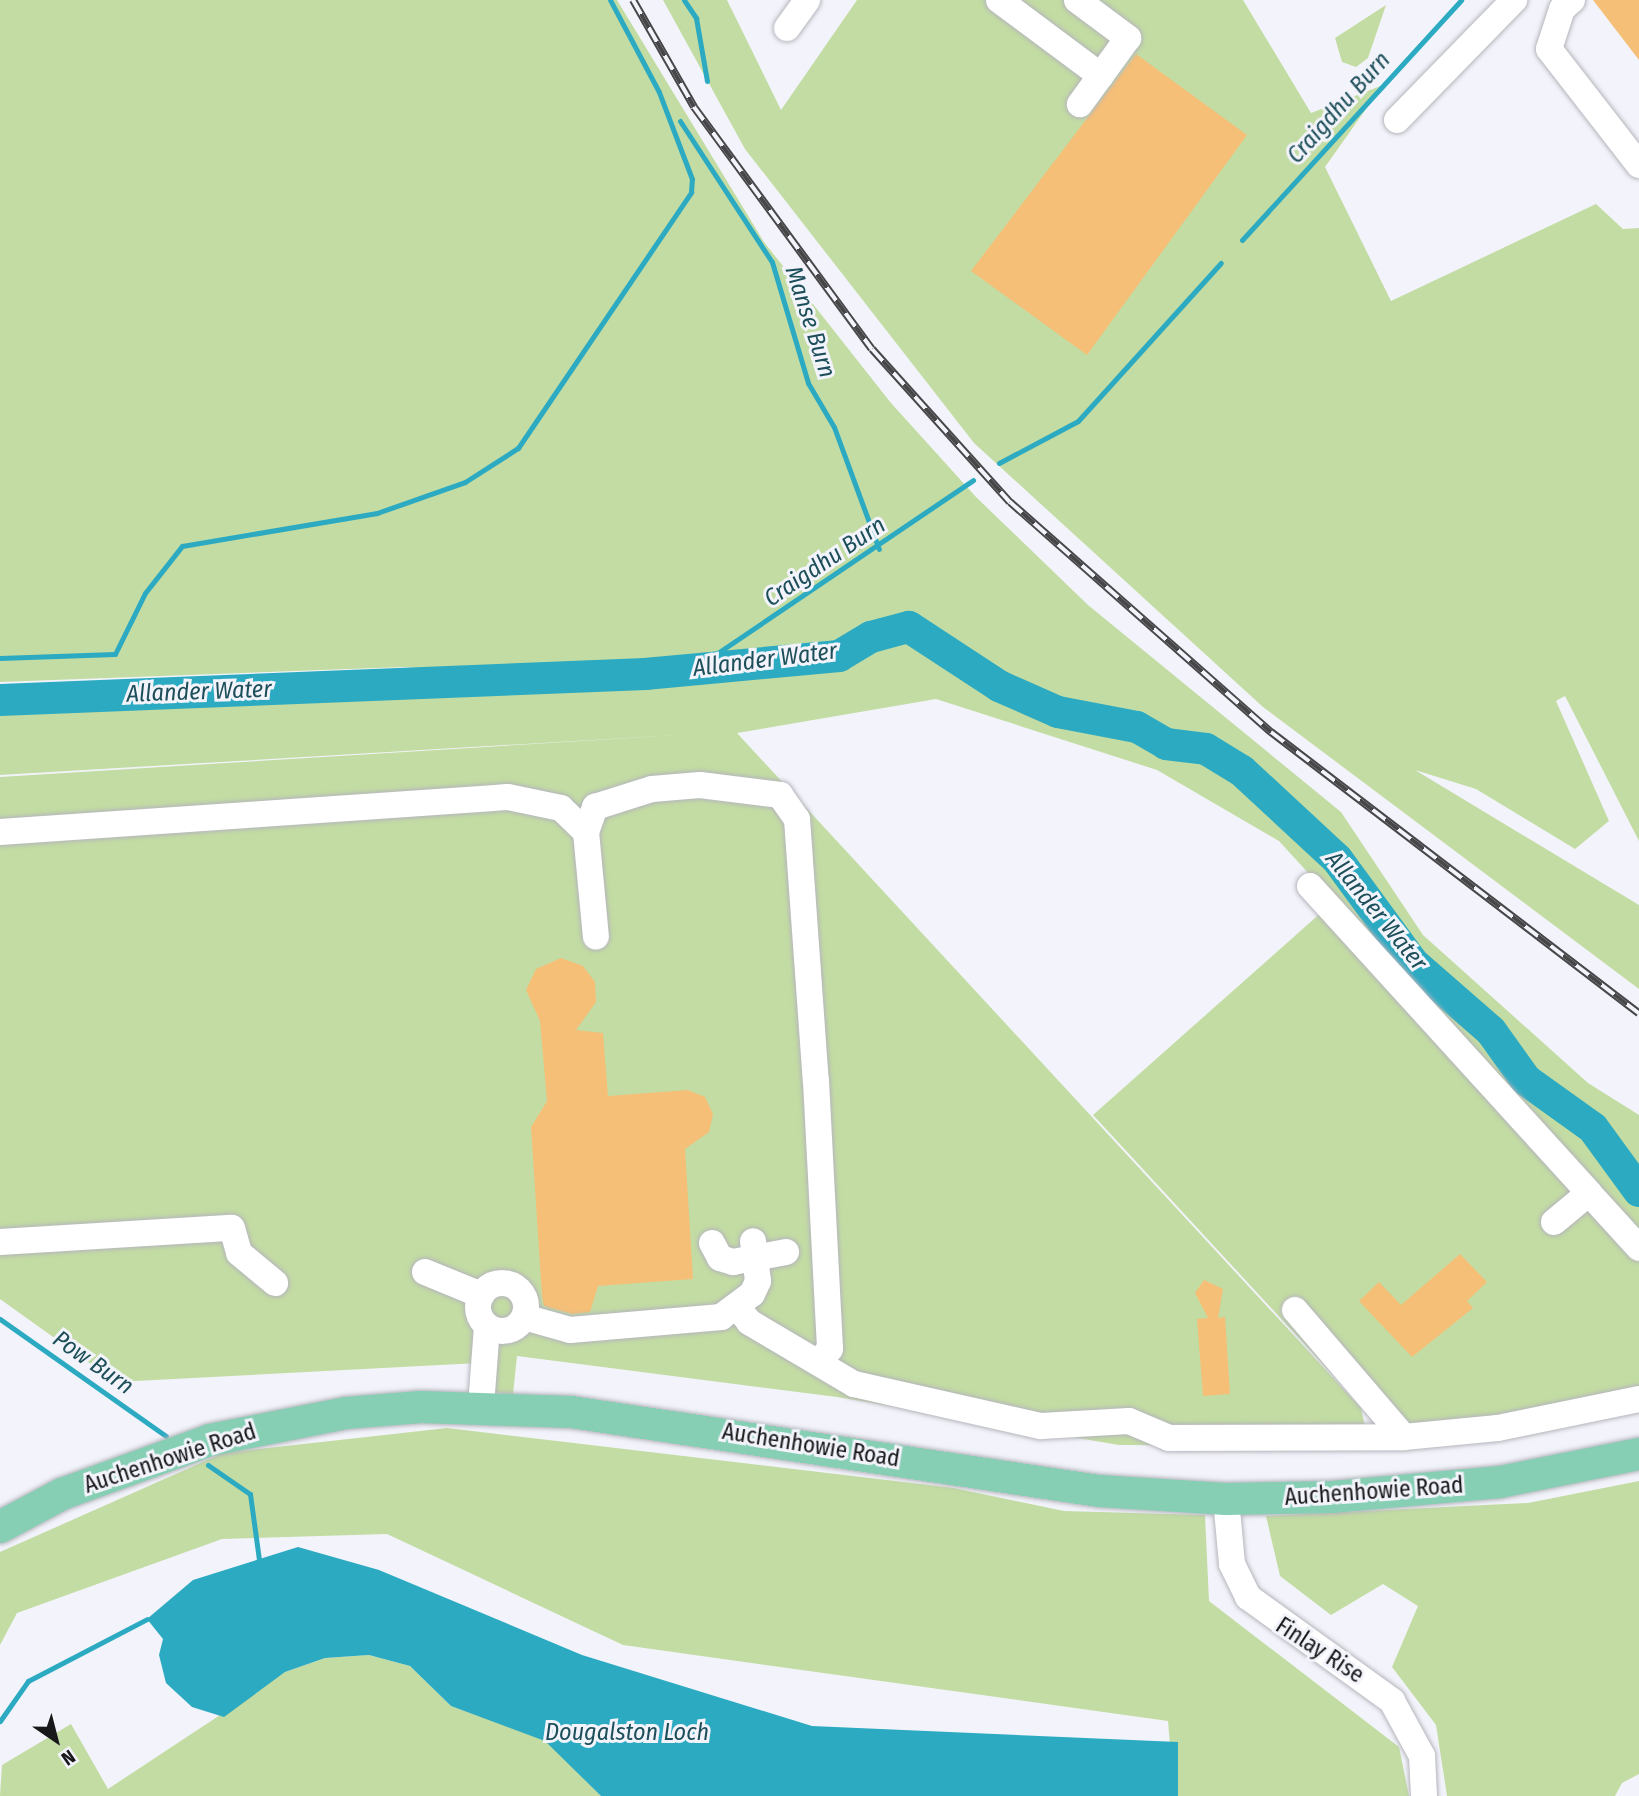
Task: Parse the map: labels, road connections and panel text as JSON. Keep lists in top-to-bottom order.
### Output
{
  "streets": {
    "main road": ["Auchenhowie Road"],
    "street": ["Finlay Rise"]
  },
  "crossings": [
    ["Auchenhowie Road", "Finlay Rise"]
  ],
  "water": [
    "Craigdhu Burn",
    "Manse Burn",
    "Allander Water",
    "Pow Burn",
    "Dougalston Loch"
  ],
  "north": "bottom right"
}
